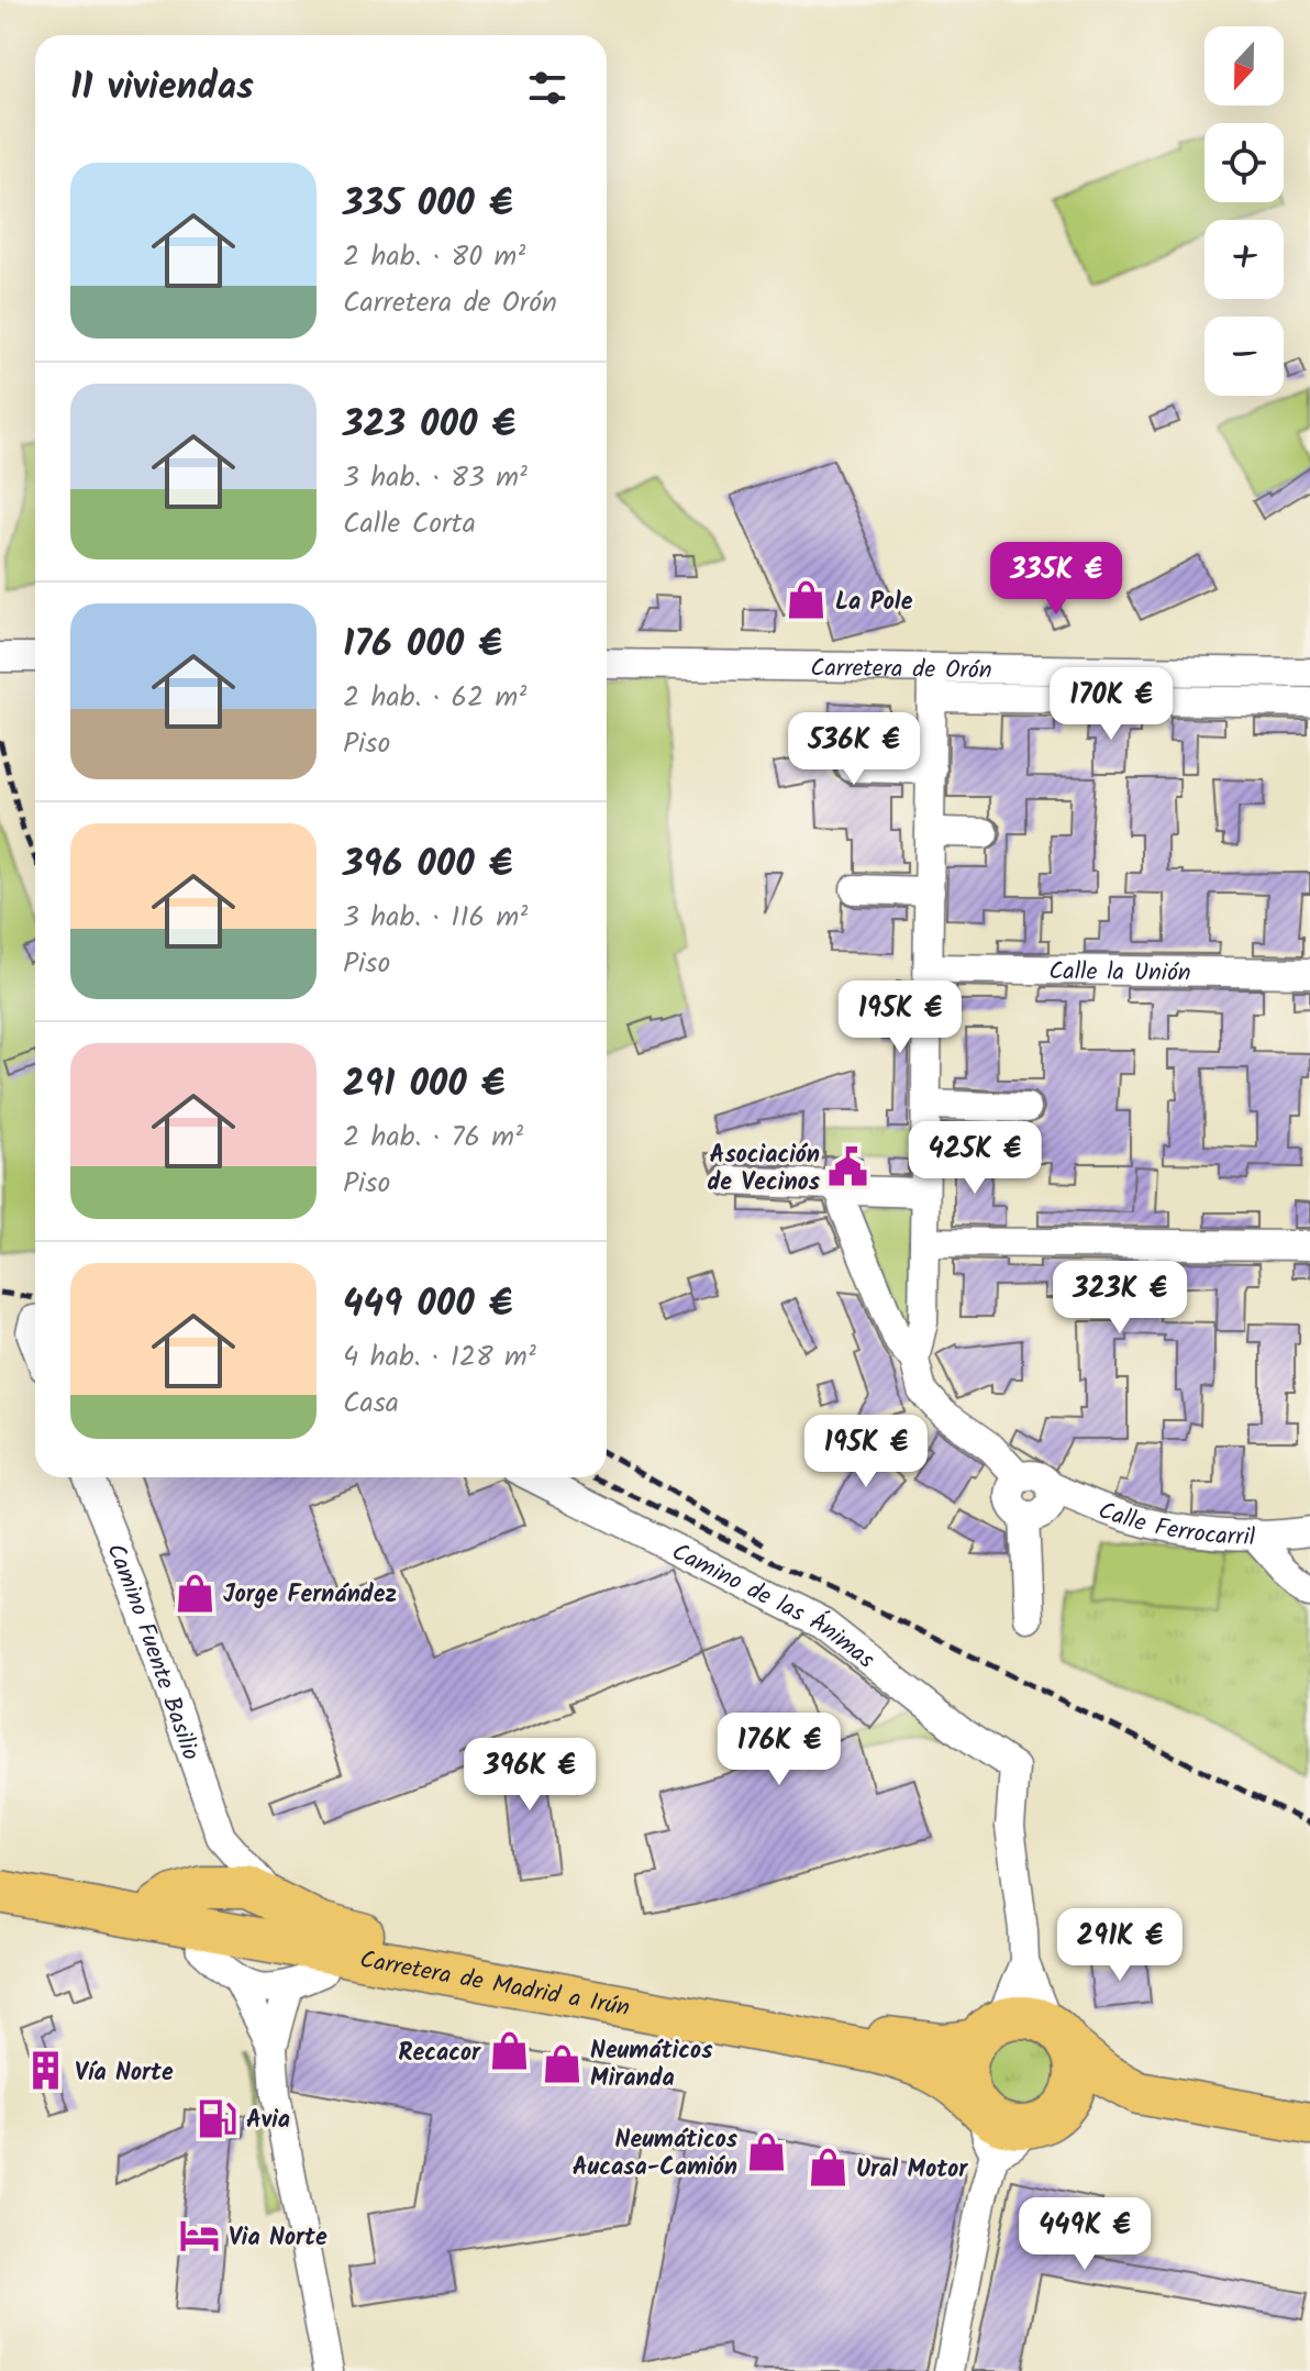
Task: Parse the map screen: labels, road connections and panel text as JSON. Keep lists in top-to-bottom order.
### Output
{
  "streets": {
    "highway": ["Carretera de Madrid a Irún"],
    "street": [
      "Carretera de Orón",
      "Calle la Unión",
      "Calle Ferrocarril",
      "Camino de las Ánimas",
      "Camino Fuente Basilio"
    ]
  },
  "places": {
    "shop": [
      "La Pole",
      "Jorge Fernández",
      "Recacor",
      "Neumáticos Miranda",
      "Neumáticos Aucasa-Camión",
      "Ural Motor"
    ],
    "public building": ["Asociación de Vecinos"],
    "building": ["Vía Norte"],
    "fuel station": ["Avia"],
    "hotel": ["Via Norte"]
  },
  "north": "bottom",
  "page": {
    "map_buttons": ["+", "−"],
    "heading": "11 viviendas",
    "list": [
      {
        "name": "335 000 €",
        "note": "2 hab. · 80 m² · Carretera de Orón"
      },
      {
        "name": "323 000 €",
        "note": "3 hab. · 83 m² · Calle Corta"
      },
      {
        "name": "176 000 €",
        "note": "2 hab. · 62 m² · Piso"
      },
      {
        "name": "396 000 €",
        "note": "3 hab. · 116 m² · Piso"
      },
      {
        "name": "291 000 €",
        "note": "2 hab. · 76 m² · Piso"
      },
      {
        "name": "449 000 €",
        "note": "4 hab. · 128 m² · Casa"
      }
    ],
    "price": [
      "335K €",
      "170K €",
      "536K €",
      "195K €",
      "425K €",
      "323K €",
      "195K €",
      "176K €",
      "396K €",
      "291K €",
      "449K €"
    ]
  }
}
